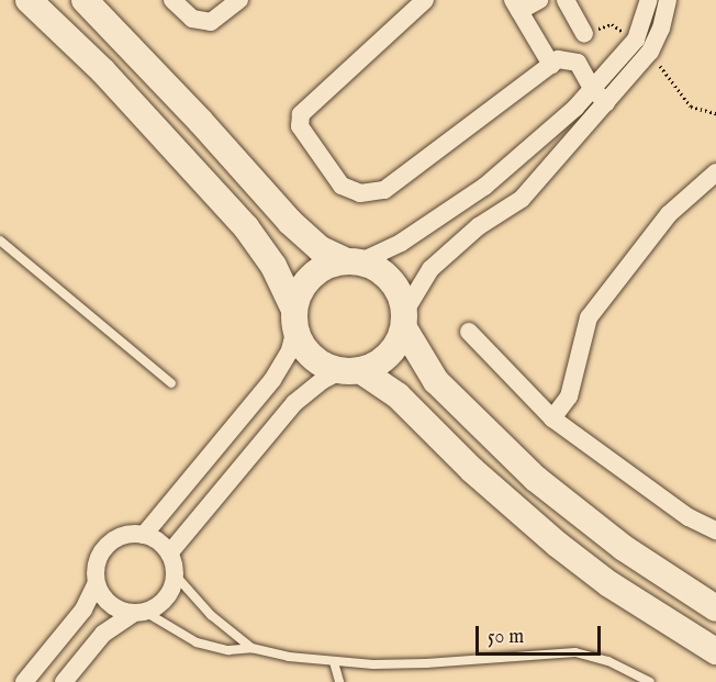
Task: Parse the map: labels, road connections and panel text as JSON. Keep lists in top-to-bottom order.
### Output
{
  "scale_bar": "50 m"
}
